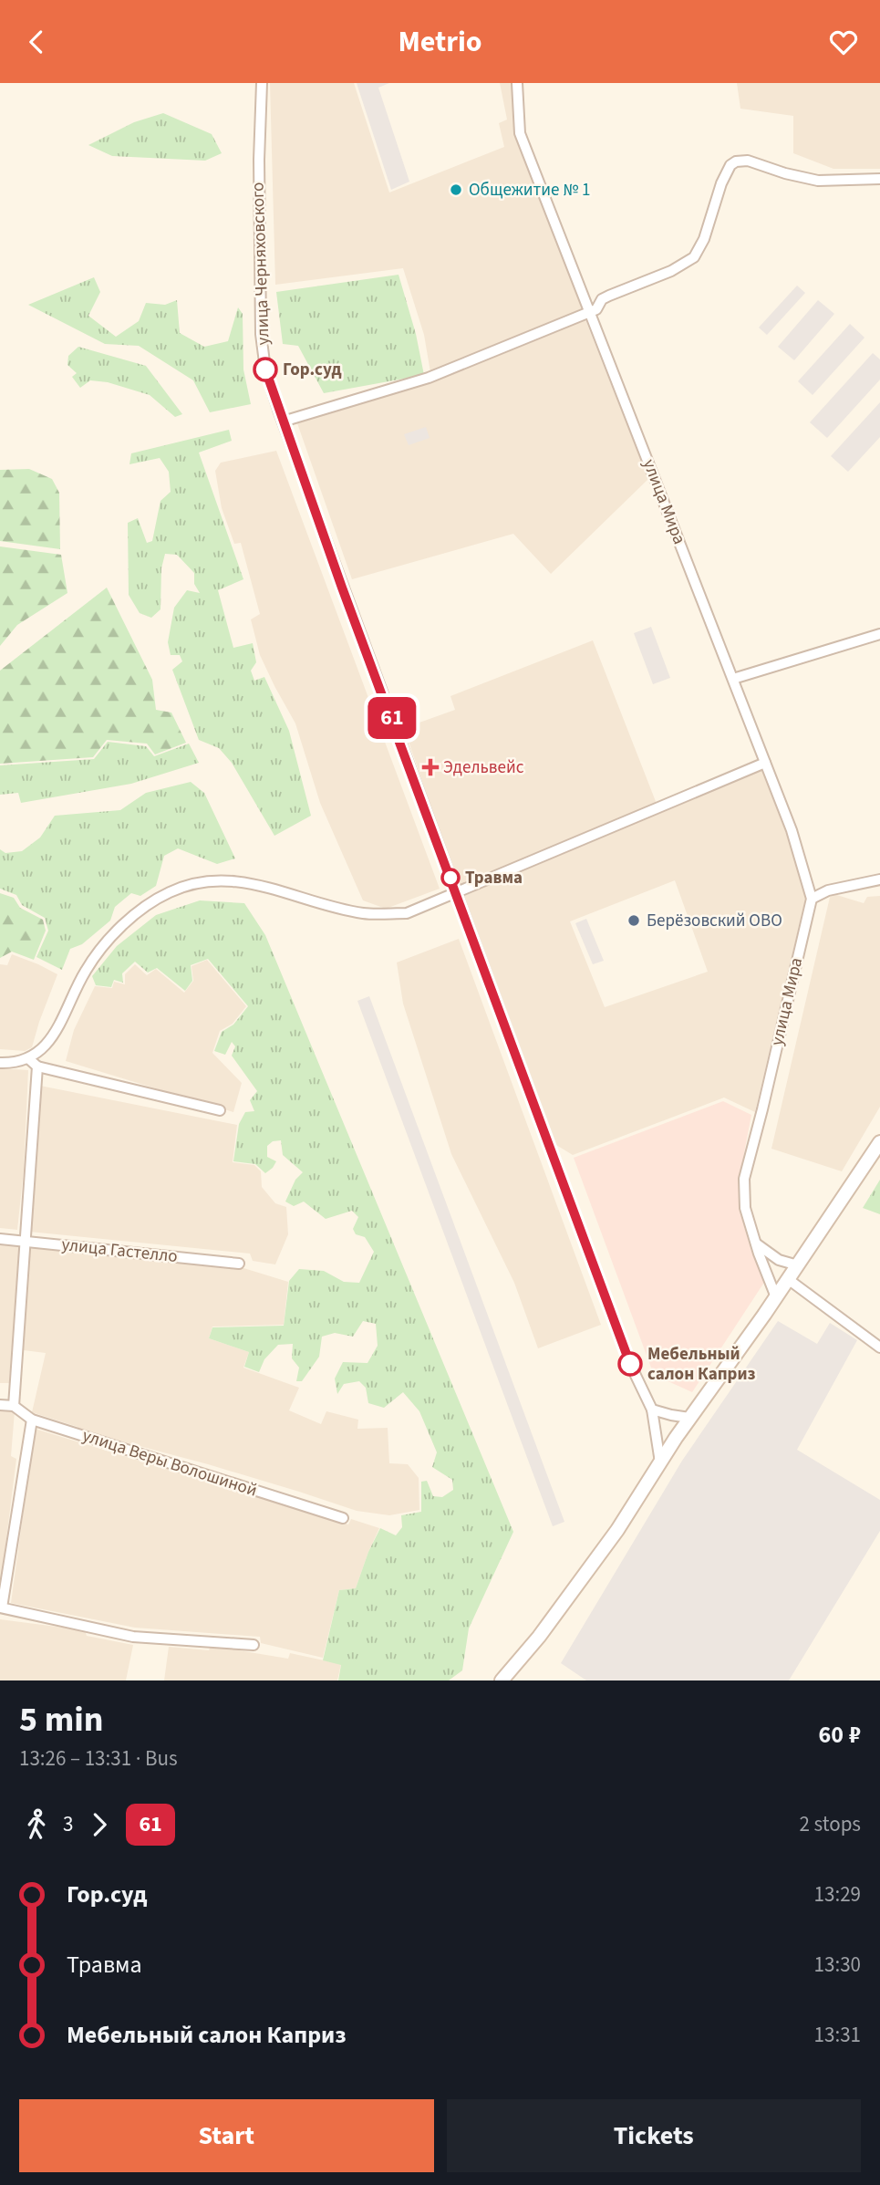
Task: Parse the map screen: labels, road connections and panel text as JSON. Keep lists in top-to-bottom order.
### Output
{
  "streets": {
    "street": [
      "улица Черняховского",
      "улица Мира",
      "улица Гастелло",
      "улица Веры Волошиной"
    ]
  },
  "places": {
    "other": [
      "Общежитие № 1",
      "Гор.суд",
      "Травма",
      "Берёзовский ОВО",
      "Мебельный салон Каприз"
    ],
    "health": ["Эдельвейс"]
  },
  "lines": ["bus line 61"],
  "page": {
    "header": "Metrio",
    "on_map": "61",
    "heading": ["5 min", "13:26 – 13:31 · Bus", "60 ₽"],
    "legs": ["3", "61", "2 stops"],
    "list": [
      {
        "name": "Гор.суд",
        "value": "13:29"
      },
      {
        "name": "Травма",
        "value": "13:30"
      },
      {
        "name": "Мебельный салон Каприз",
        "value": "13:31"
      }
    ],
    "buttons": ["Start", "Tickets"]
  }
}
